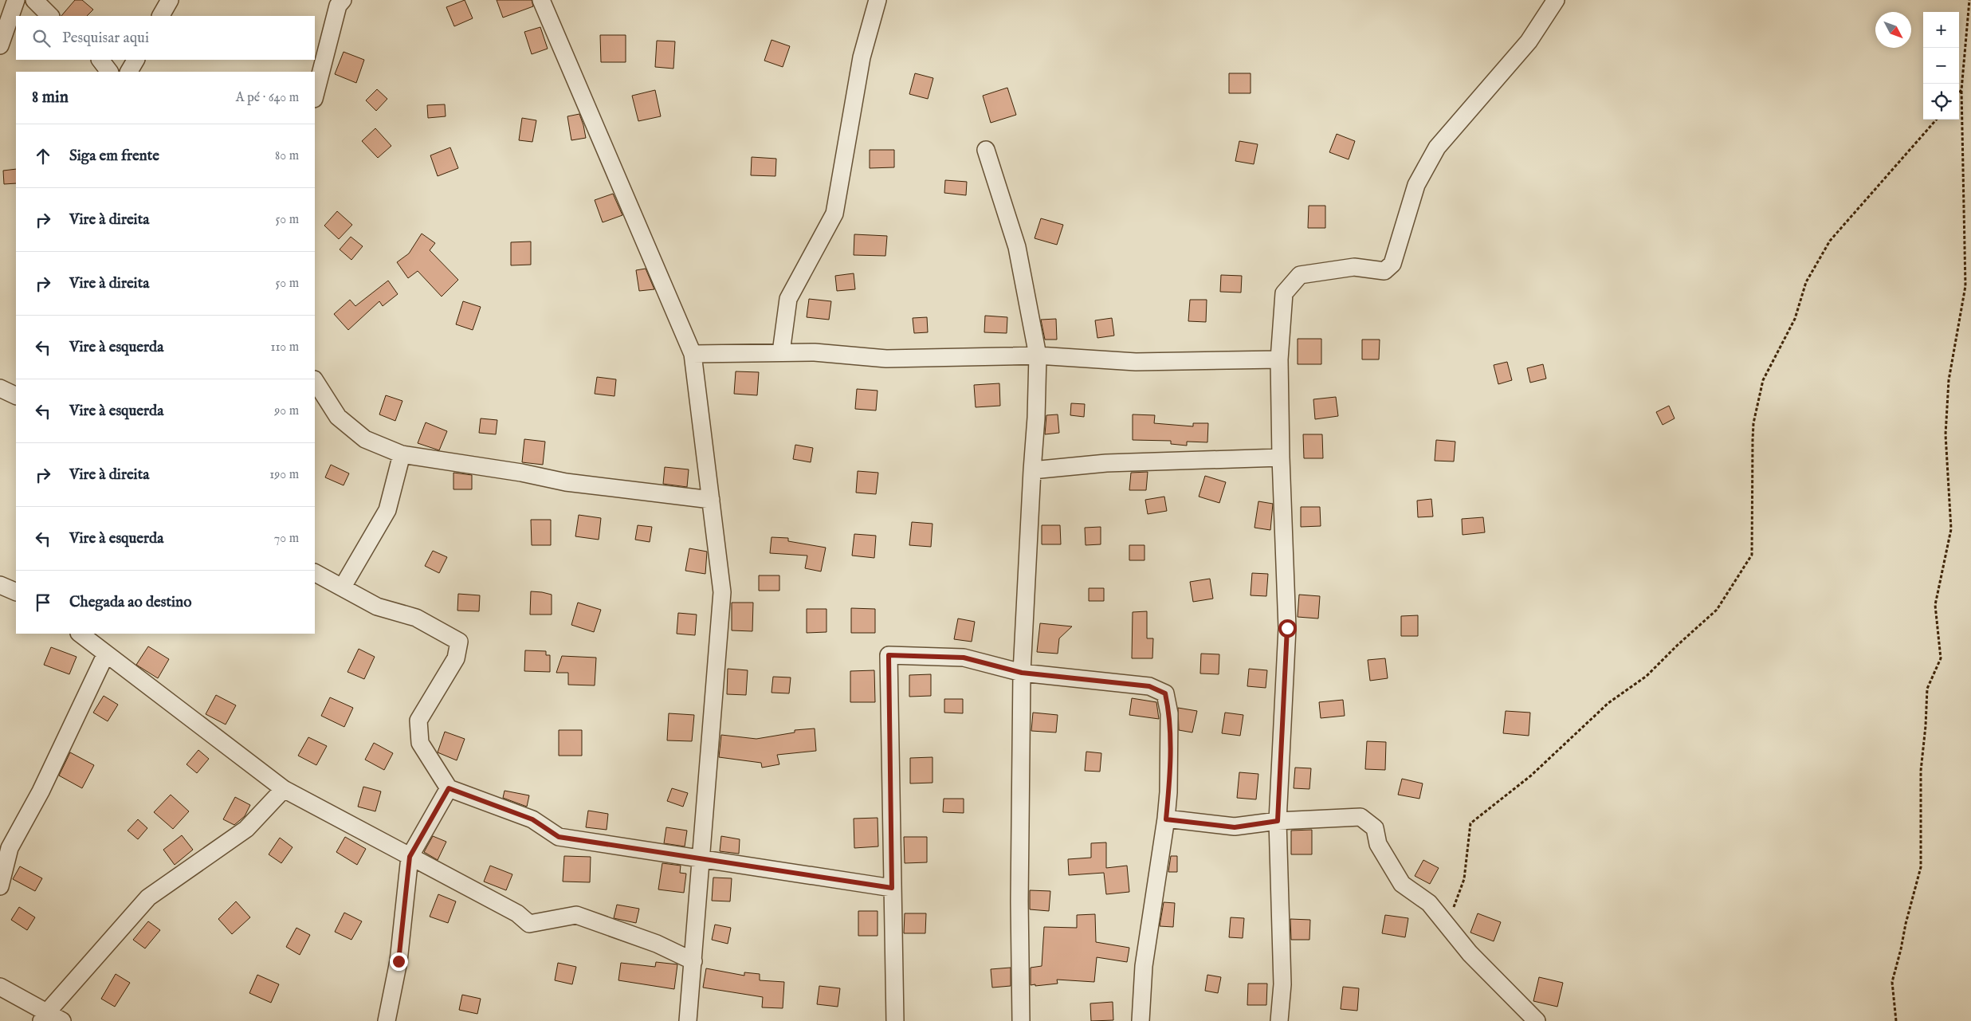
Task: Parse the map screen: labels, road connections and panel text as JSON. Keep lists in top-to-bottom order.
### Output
{
  "north": "bottom right",
  "page": {
    "map_buttons": ["+", "−"],
    "search": "Pesquisar aqui",
    "heading": ["8 min", "A pé · 640 m"],
    "list": [
      ["Siga em frente", "80 m"],
      ["Vire à direita", "50 m"],
      ["Vire à direita", "50 m"],
      ["Vire à esquerda", "110 m"],
      ["Vire à esquerda", "90 m"],
      ["Vire à direita", "190 m"],
      ["Vire à esquerda", "70 m"],
      "Chegada ao destino"
    ]
  }
}
